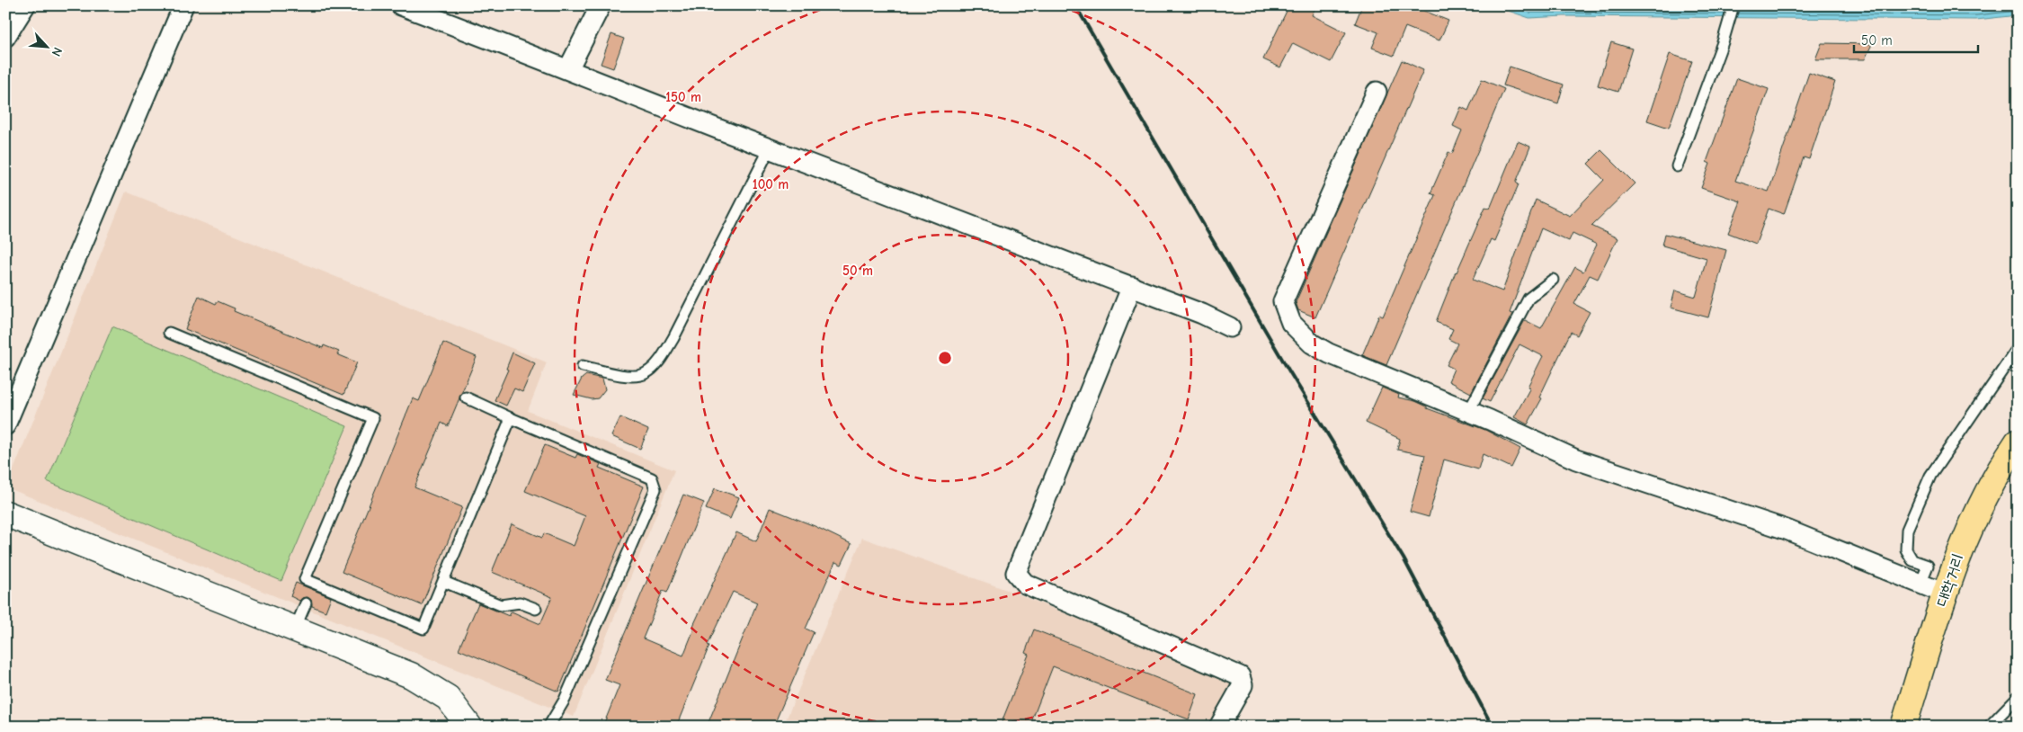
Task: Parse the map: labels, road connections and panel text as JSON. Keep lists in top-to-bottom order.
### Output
{
  "streets": {
    "main road": ["대학거리"]
  },
  "scale_bar": "50 m",
  "north": "bottom right",
  "rings": ["150 m", "100 m", "50 m"]
}
